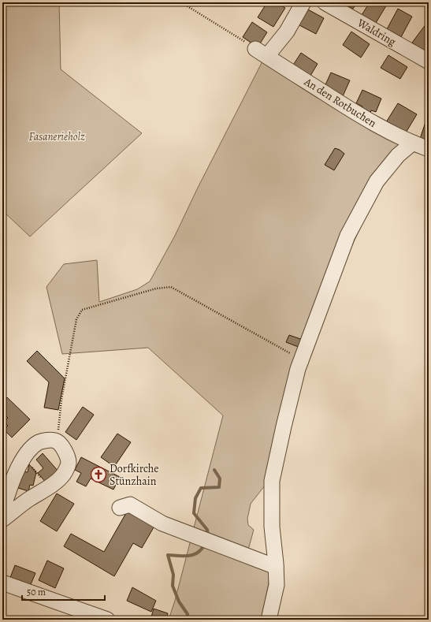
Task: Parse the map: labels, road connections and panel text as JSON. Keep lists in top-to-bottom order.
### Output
{
  "streets": {
    "street": ["Waldring", "An den Rotbuchen"]
  },
  "parks": ["Fasanerieholz"],
  "places": {
    "church": ["Dorfkirche Stünzhain"]
  },
  "scale_bar": "50 m"
}
